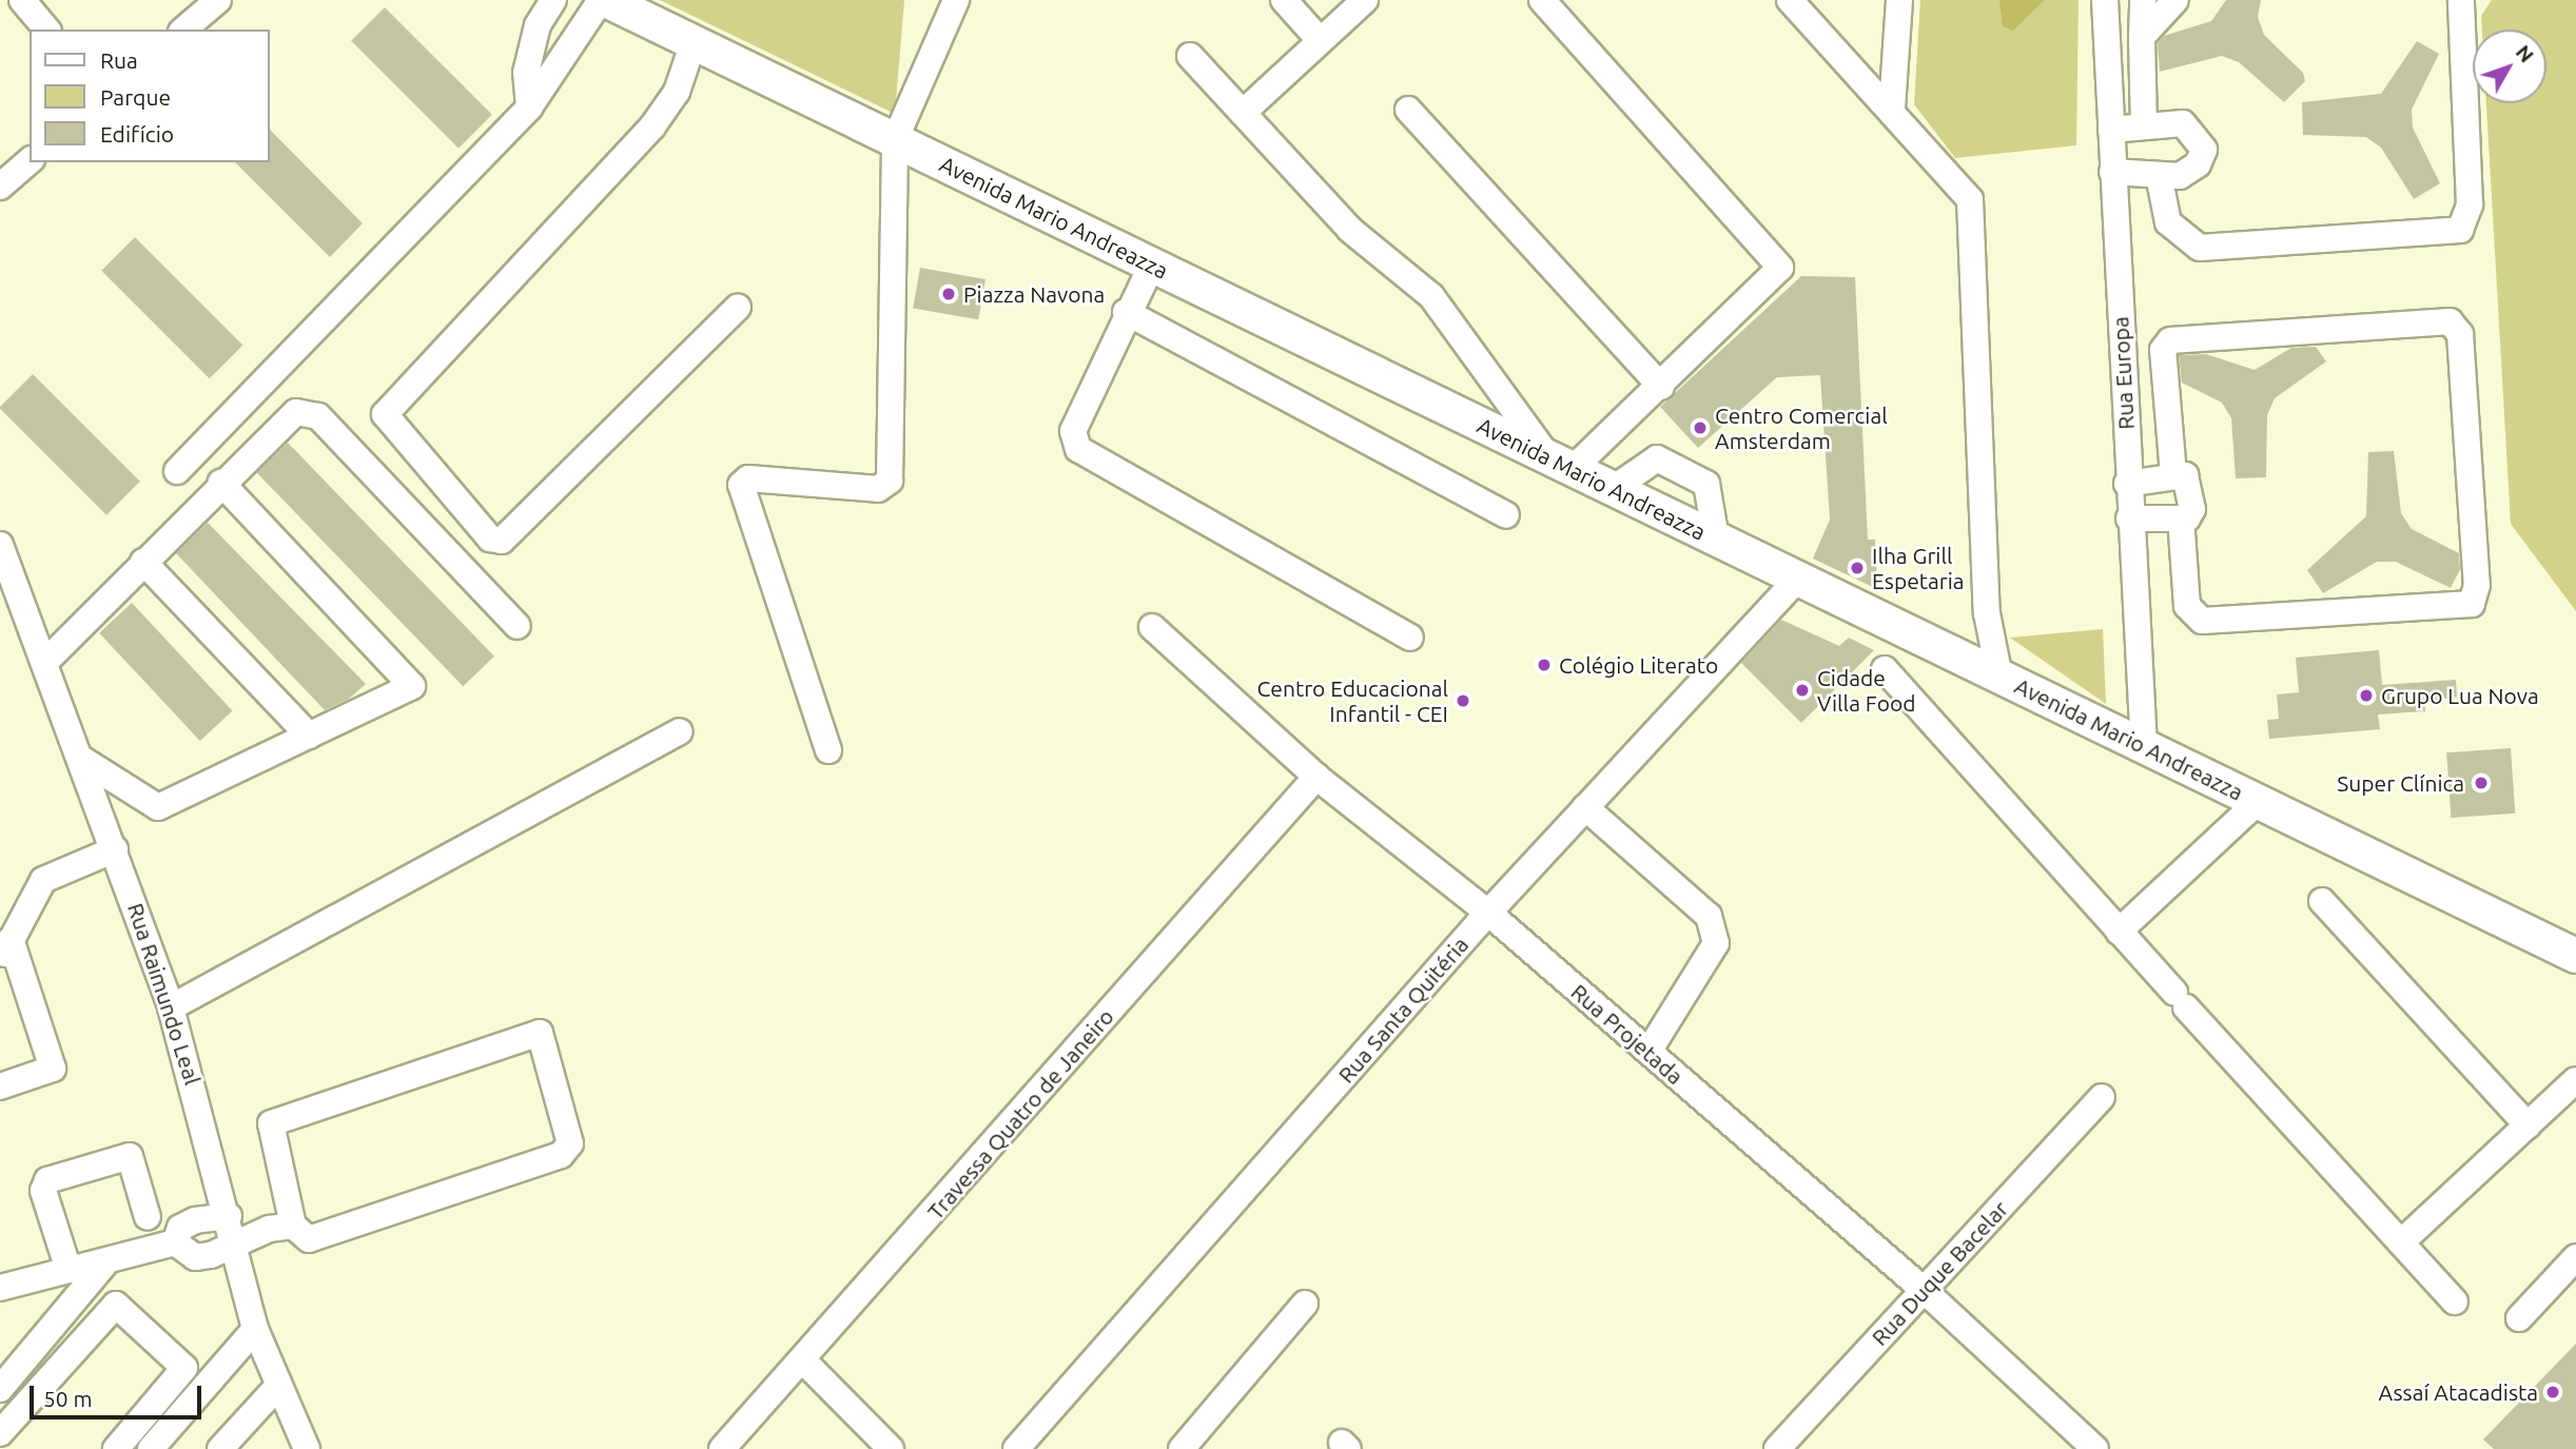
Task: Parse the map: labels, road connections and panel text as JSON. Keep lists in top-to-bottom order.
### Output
{
  "streets": {
    "main road": ["Avenida Mario Andreazza"],
    "street": [
      "Rua Europa",
      "Rua Raimundo Leal",
      "Rua Santa Quitéria",
      "Rua Projetada",
      "Travessa Quatro de Janeiro",
      "Rua Duque Bacelar"
    ]
  },
  "crossings": [
    ["Avenida Mario Andreazza", "Rua Europa"],
    ["Avenida Mario Andreazza", "Rua Santa Quitéria"],
    ["Rua Santa Quitéria", "Rua Projetada"],
    ["Rua Projetada", "Travessa Quatro de Janeiro"],
    ["Rua Projetada", "Rua Duque Bacelar"]
  ],
  "places": [
    "Piazza Navona",
    "Centro Comercial Amsterdam",
    "Ilha Grill Espetaria",
    "Colégio Literato",
    "Cidade Villa Food",
    "Grupo Lua Nova",
    "Centro Educacional Infantil - CEI",
    "Super Clínica",
    "Assaí Atacadista"
  ],
  "legend": ["Rua", "Parque", "Edifício"],
  "scale_bar": "50 m",
  "north": "top right"
}
